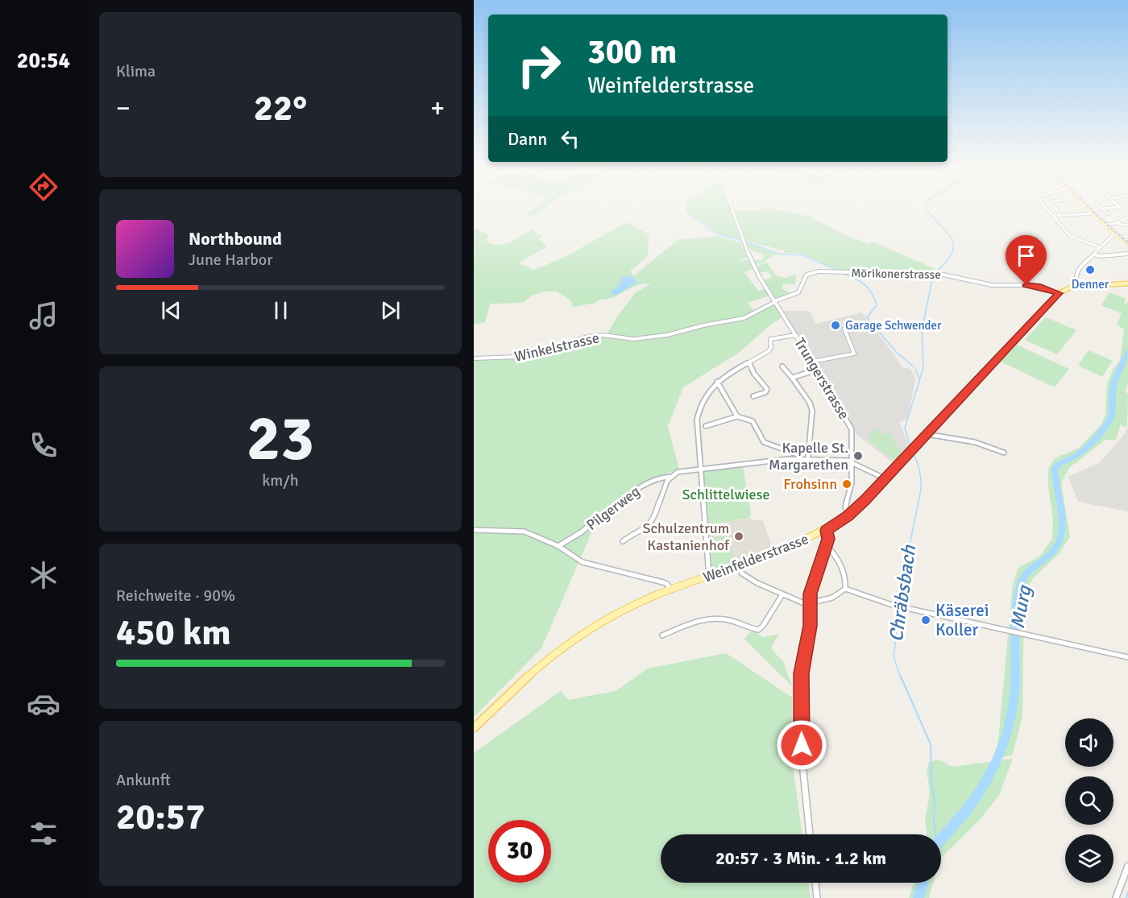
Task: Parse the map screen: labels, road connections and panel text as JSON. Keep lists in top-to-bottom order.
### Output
{
  "streets": {
    "main road": ["Weinfelderstrasse"],
    "street": [
      "Mörikonerstrasse",
      "Winkelstrasse",
      "Trungerstrasse",
      "Pilgerweg"
    ]
  },
  "crossings": [
    ["Mörikonerstrasse", "Winkelstrasse"],
    ["Mörikonerstrasse", "Trungerstrasse"],
    ["Mörikonerstrasse", "Weinfelderstrasse"],
    ["Trungerstrasse", "Pilgerweg"],
    ["Trungerstrasse", "Weinfelderstrasse"],
    ["Pilgerweg", "Weinfelderstrasse"]
  ],
  "water": ["Chräbsbach", "Murg"],
  "parks": ["Schlittelwiese"],
  "places": [
    "Denner",
    "Garage Schwender",
    "Kapelle St. Margarethen",
    "Frohsinn",
    "Schulzentrum Kastanienhof",
    "Käserei Koller"
  ],
  "page": {
    "tabs": "20:54",
    "tile": [
      "Klima",
      ["23", "km/h"],
      ["Reichweite · 90%", "450 km"],
      ["Ankunft", "20:57"]
    ],
    "turn": ["300 m", "Weinfelderstrasse"],
    "heat": ["−", "22°", "+"],
    "then": "Dann",
    "song": ["Northbound", "June Harbor"],
    "limit": "30",
    "trip": "20:57 · 3 Min. · 1.2 km"
  }
}
